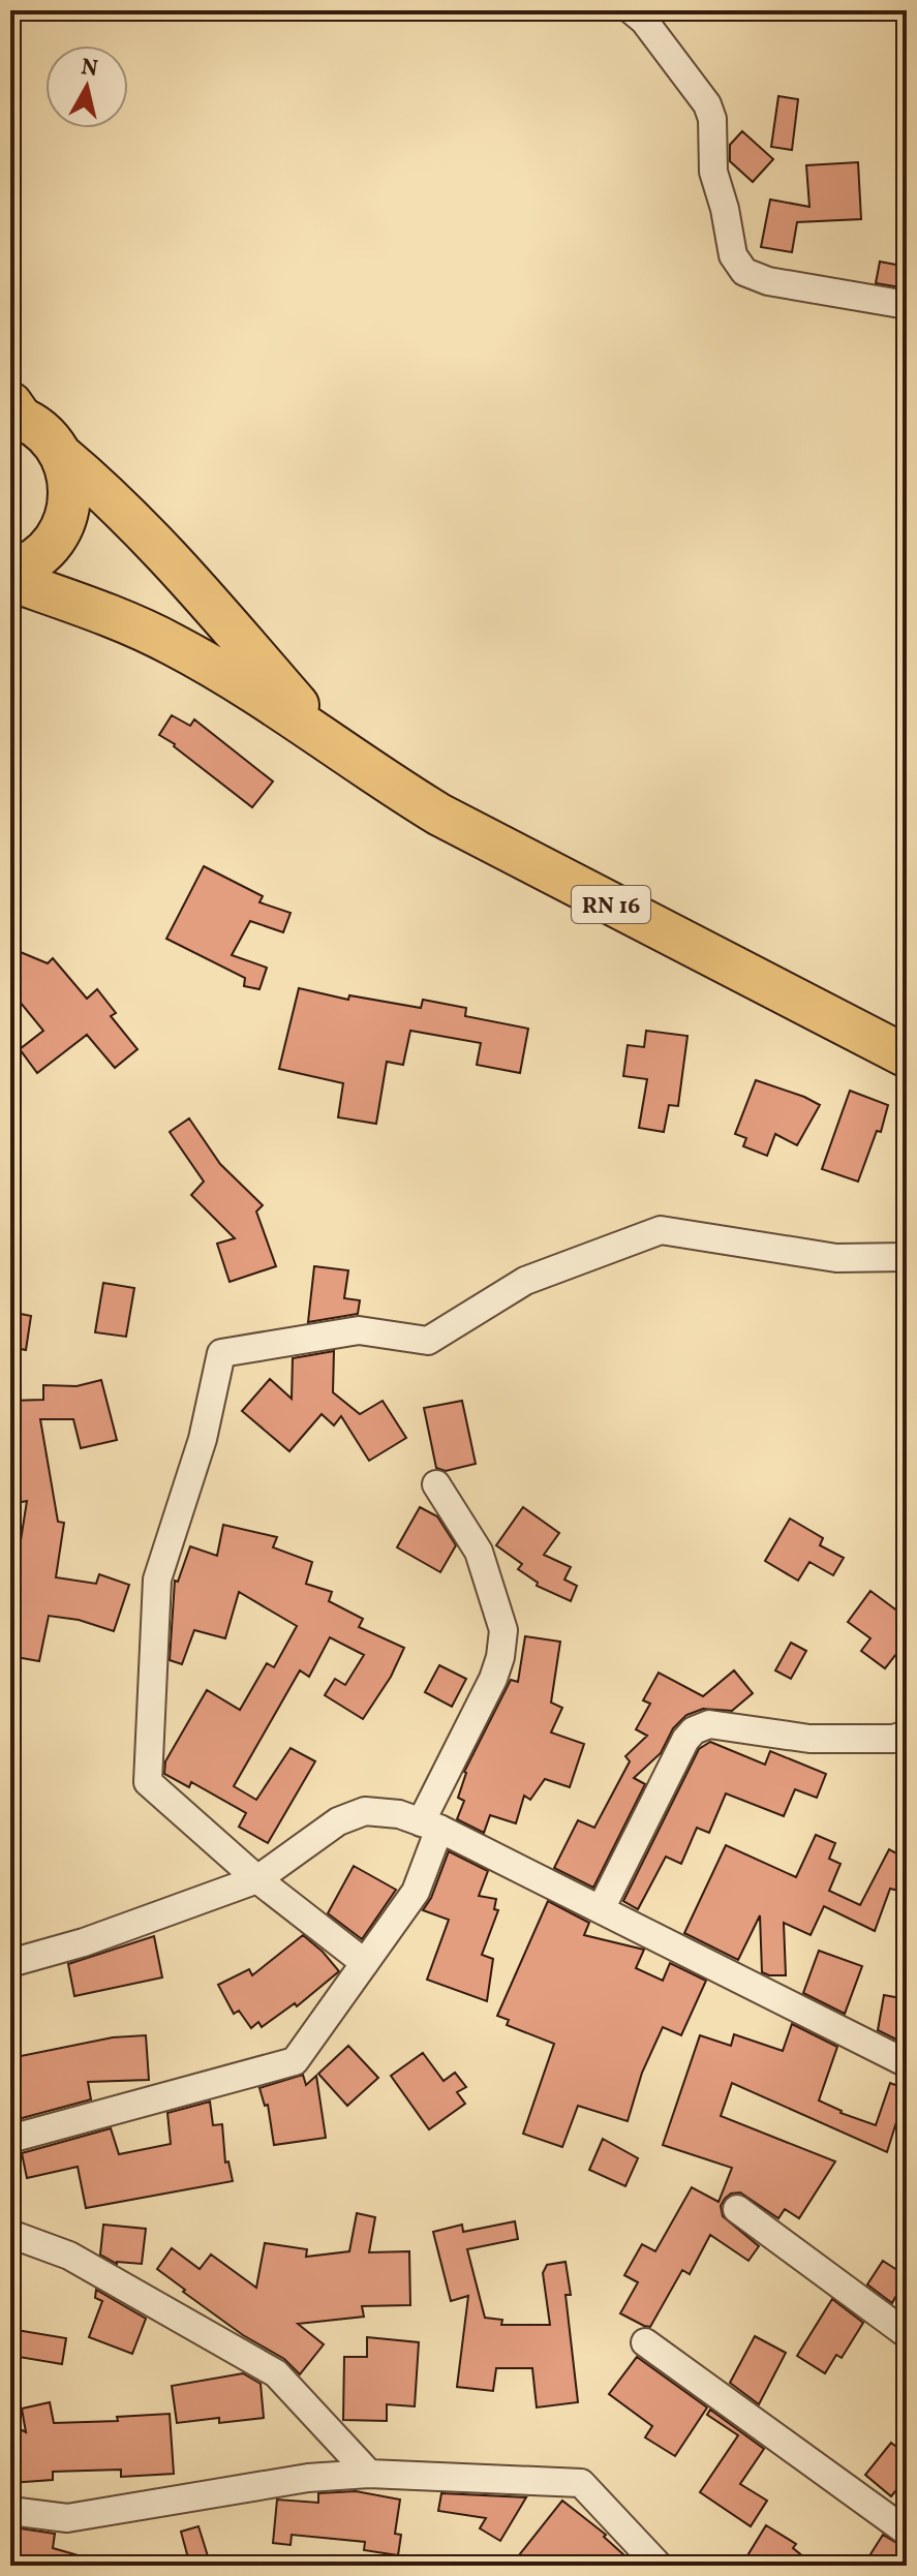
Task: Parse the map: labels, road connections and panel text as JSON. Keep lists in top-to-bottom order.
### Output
{
  "streets": {
    "main road": ["RN 16"]
  },
  "north": "top"
}
